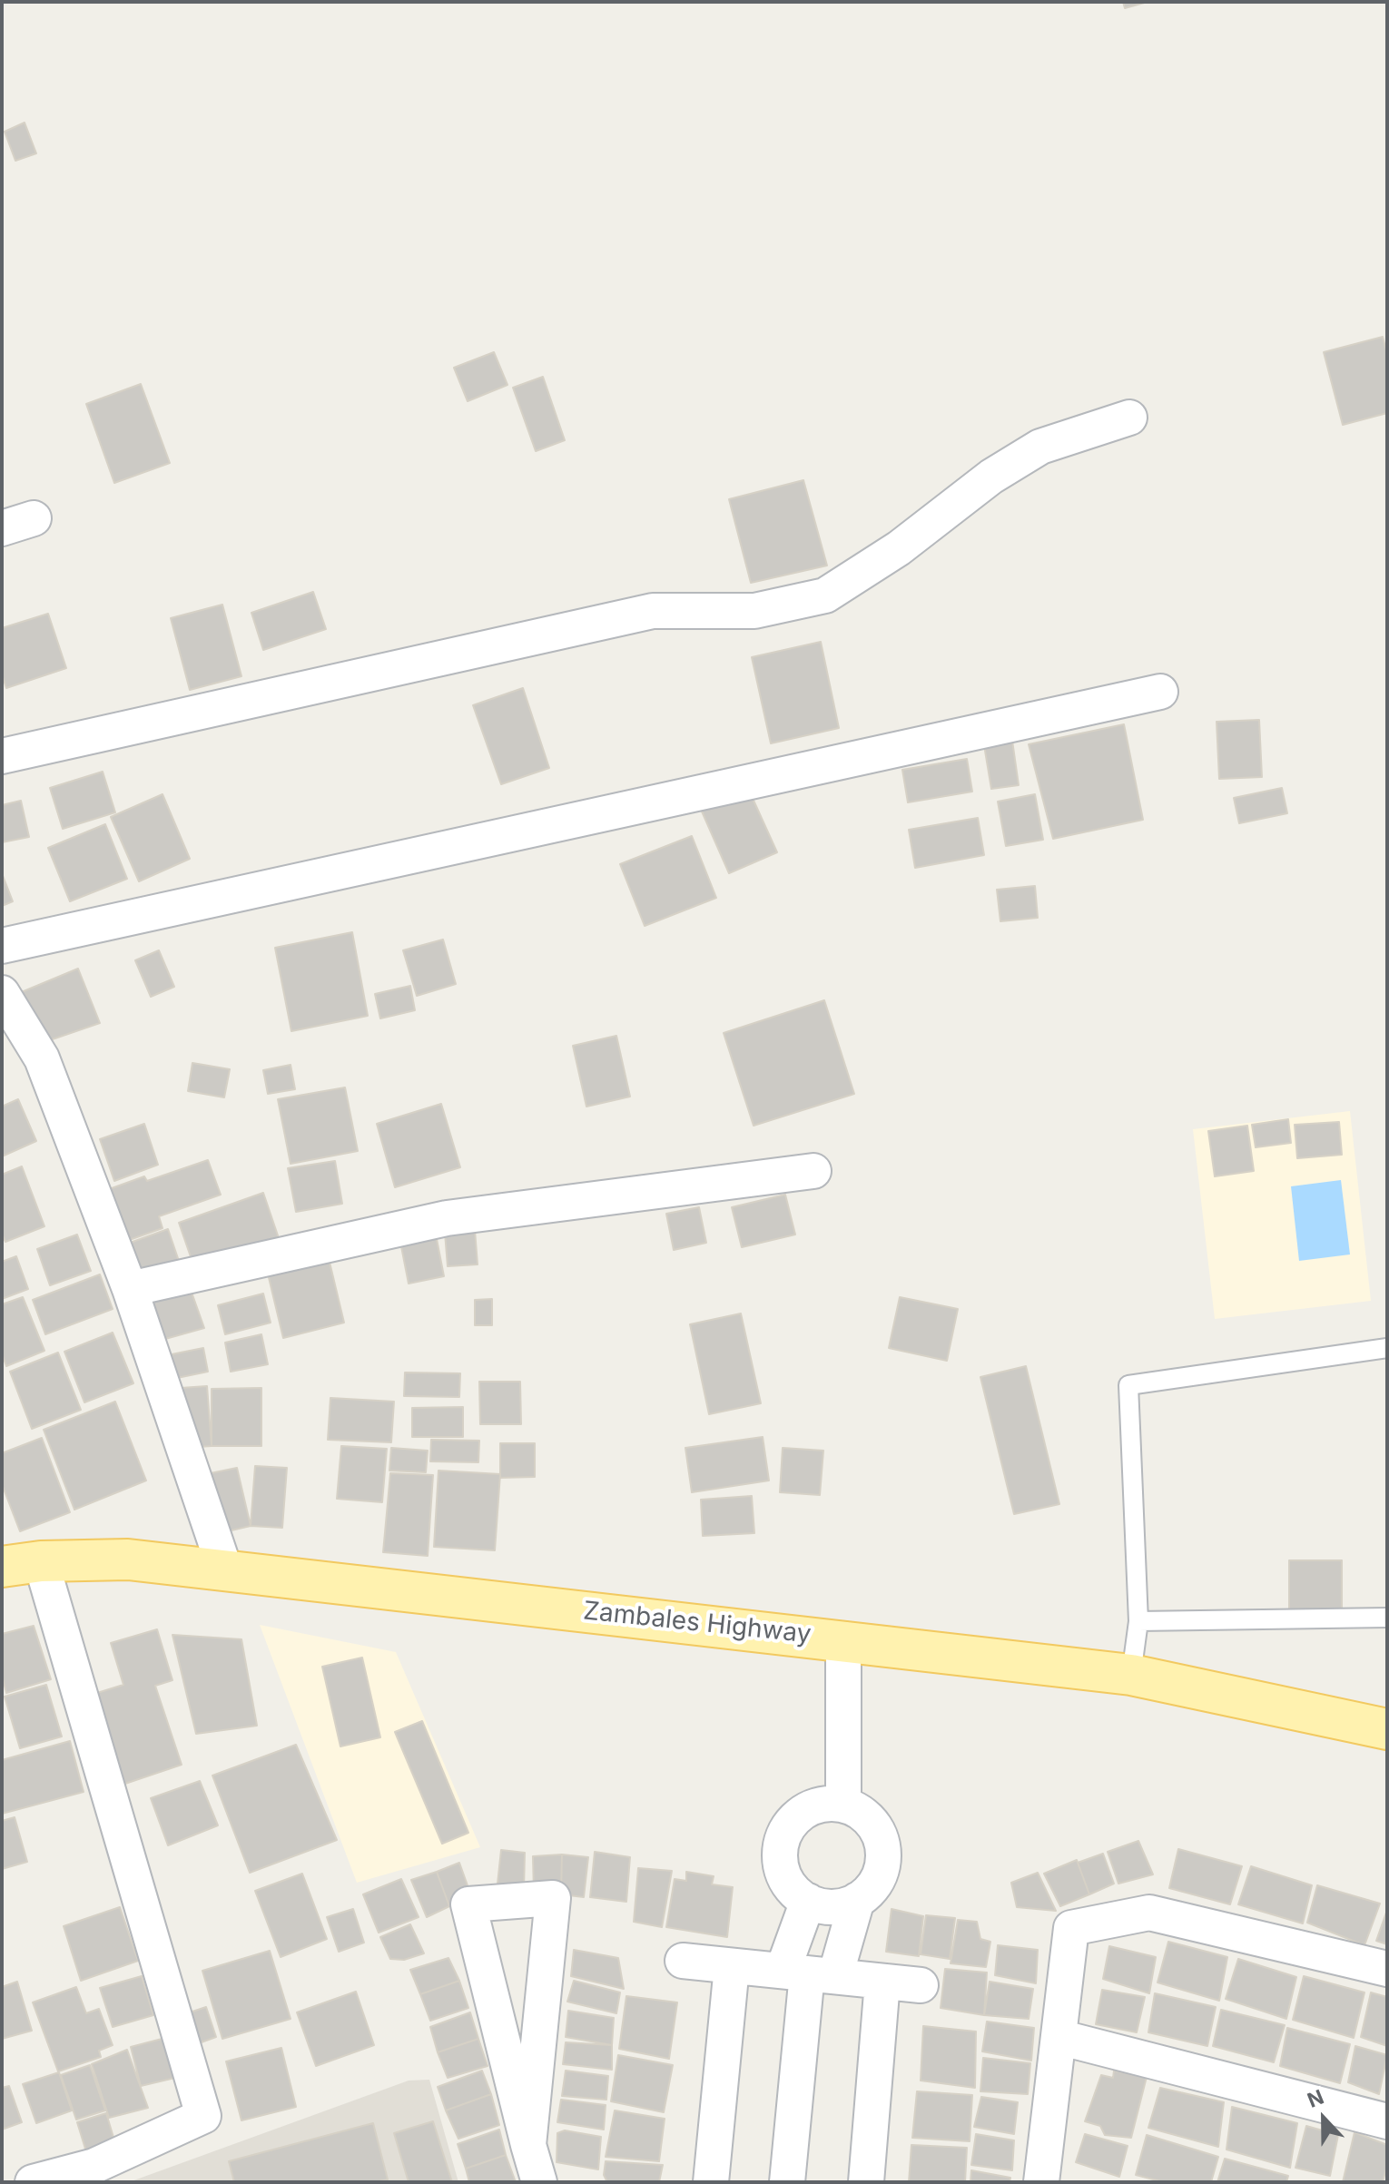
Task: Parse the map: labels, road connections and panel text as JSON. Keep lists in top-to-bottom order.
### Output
{
  "streets": {
    "main road": ["Zambales Highway"]
  },
  "north": "top"
}
